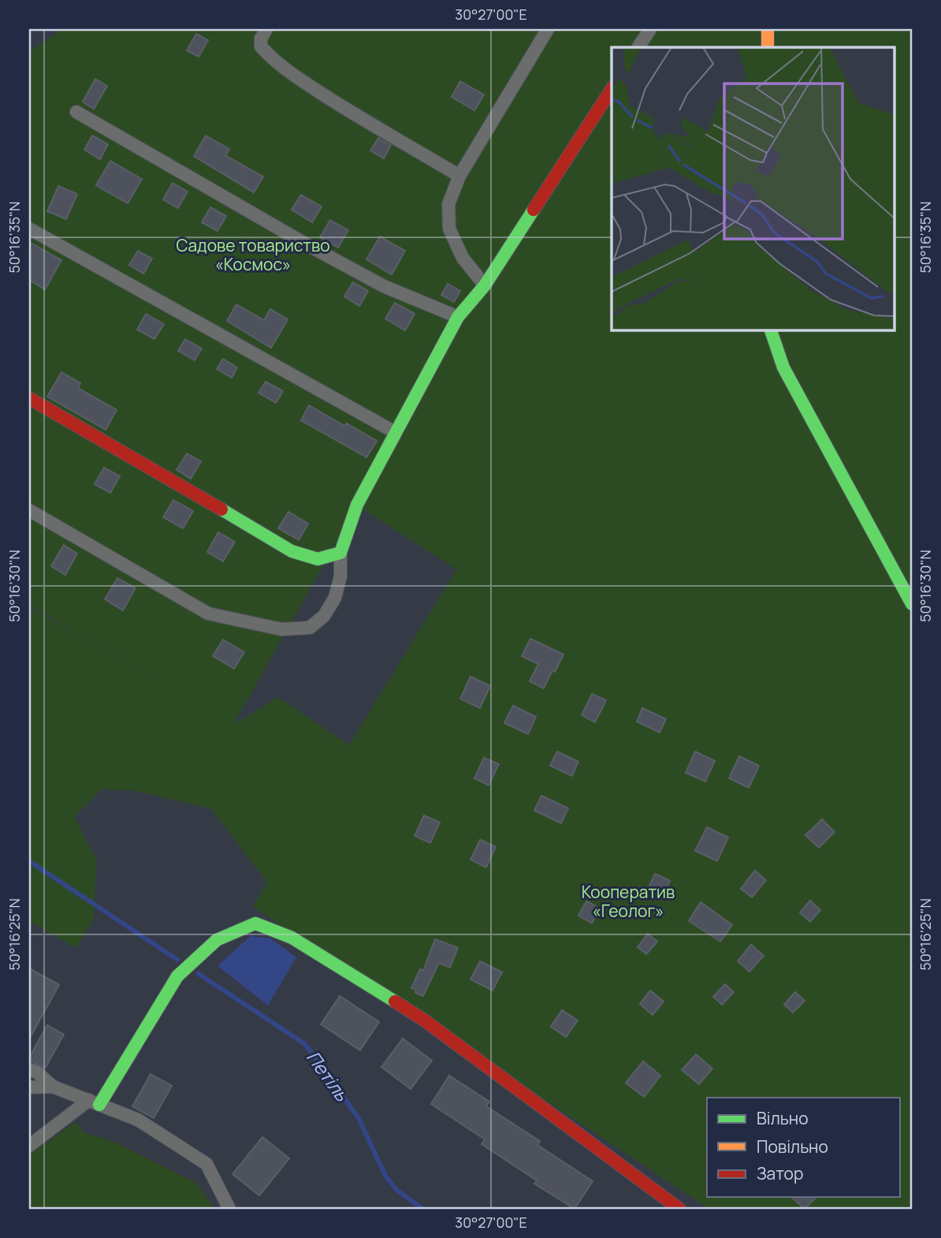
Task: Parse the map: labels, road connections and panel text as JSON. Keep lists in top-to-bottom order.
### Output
{
  "water": ["Петіль"],
  "parks": ["Садове товариство «Космос»", "Кооператив «Геолог»"],
  "legend": ["Вільно", "Повільно", "Затор"],
  "coordinates": [
    "30°27'00\"E",
    "50°16'35\"N",
    "50°16'30\"N",
    "50°16'25\"N"
  ]
}
